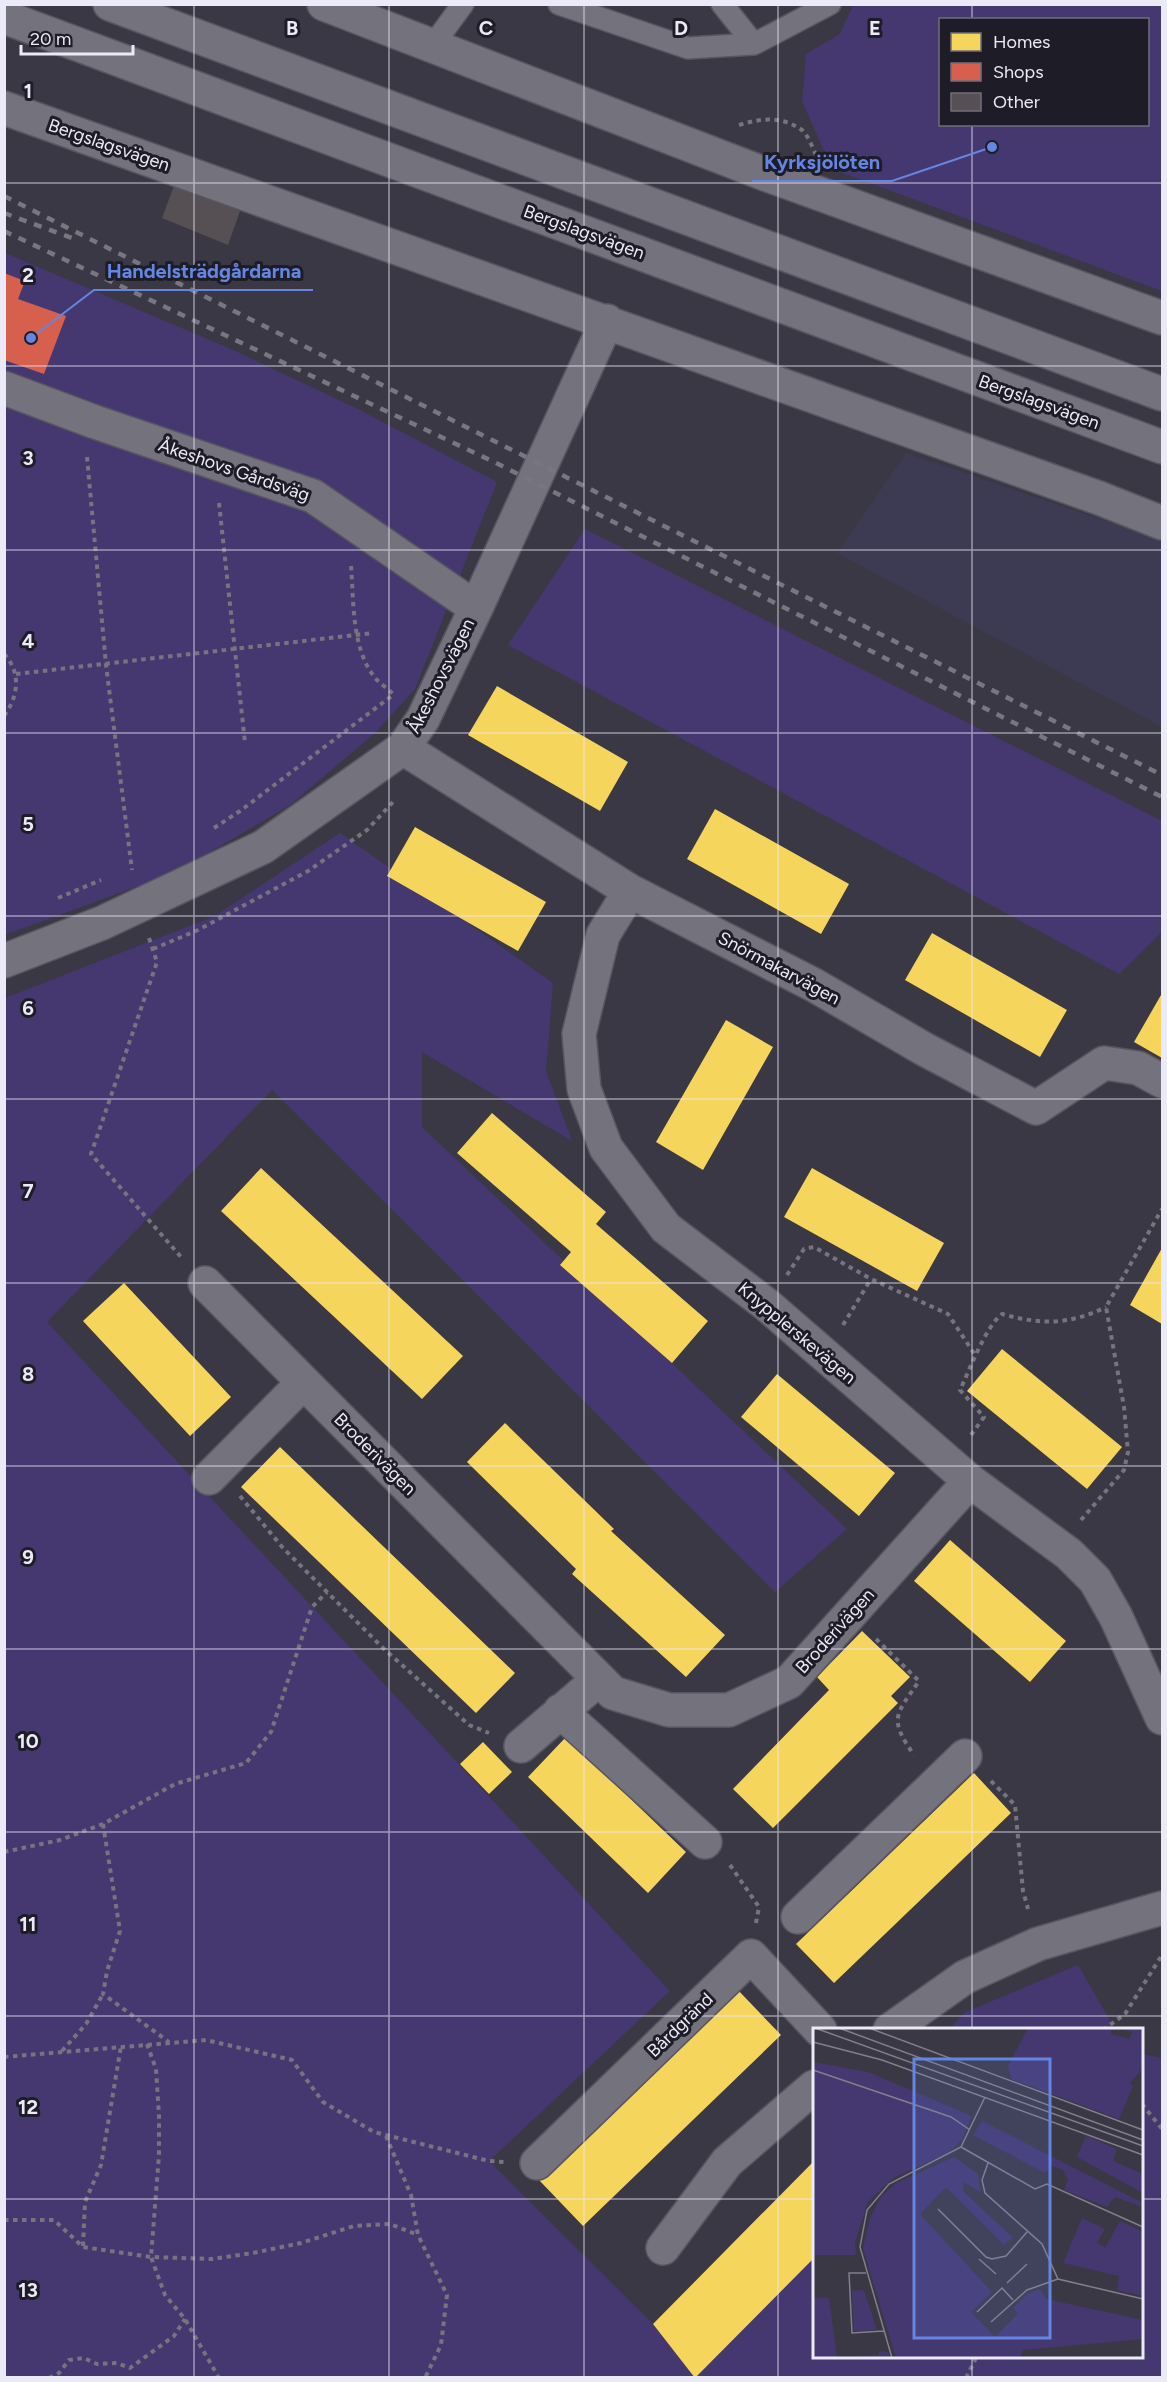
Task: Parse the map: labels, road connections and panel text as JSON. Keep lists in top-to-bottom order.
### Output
{
  "streets": {
    "street": [
      "Bergslagsvägen",
      "Åkeshovs Gårdsväg",
      "Åkeshovsvägen",
      "Snörmakarvägen",
      "Knypplerskevägen",
      "Broderivägen",
      "Bårdgränd"
    ]
  },
  "crossings": [
    ["Bergslagsvägen", "Åkeshovsvägen"],
    ["Åkeshovs Gårdsväg", "Åkeshovsvägen"],
    ["Åkeshovsvägen", "Snörmakarvägen"],
    ["Snörmakarvägen", "Knypplerskevägen"],
    ["Knypplerskevägen", "Broderivägen"]
  ],
  "places": ["Kyrksjölöten", "Handelsträdgårdarna"],
  "legend": ["Homes", "Shops", "Other"],
  "scale_bar": "20 m",
  "grid": {
    "columns": [
      "B",
      "C",
      "D",
      "E"
    ],
    "rows": [
      "1",
      "2",
      "3",
      "4",
      "5",
      "6",
      "7",
      "8",
      "9",
      "10",
      "11",
      "12",
      "13"
    ]
  }
}
